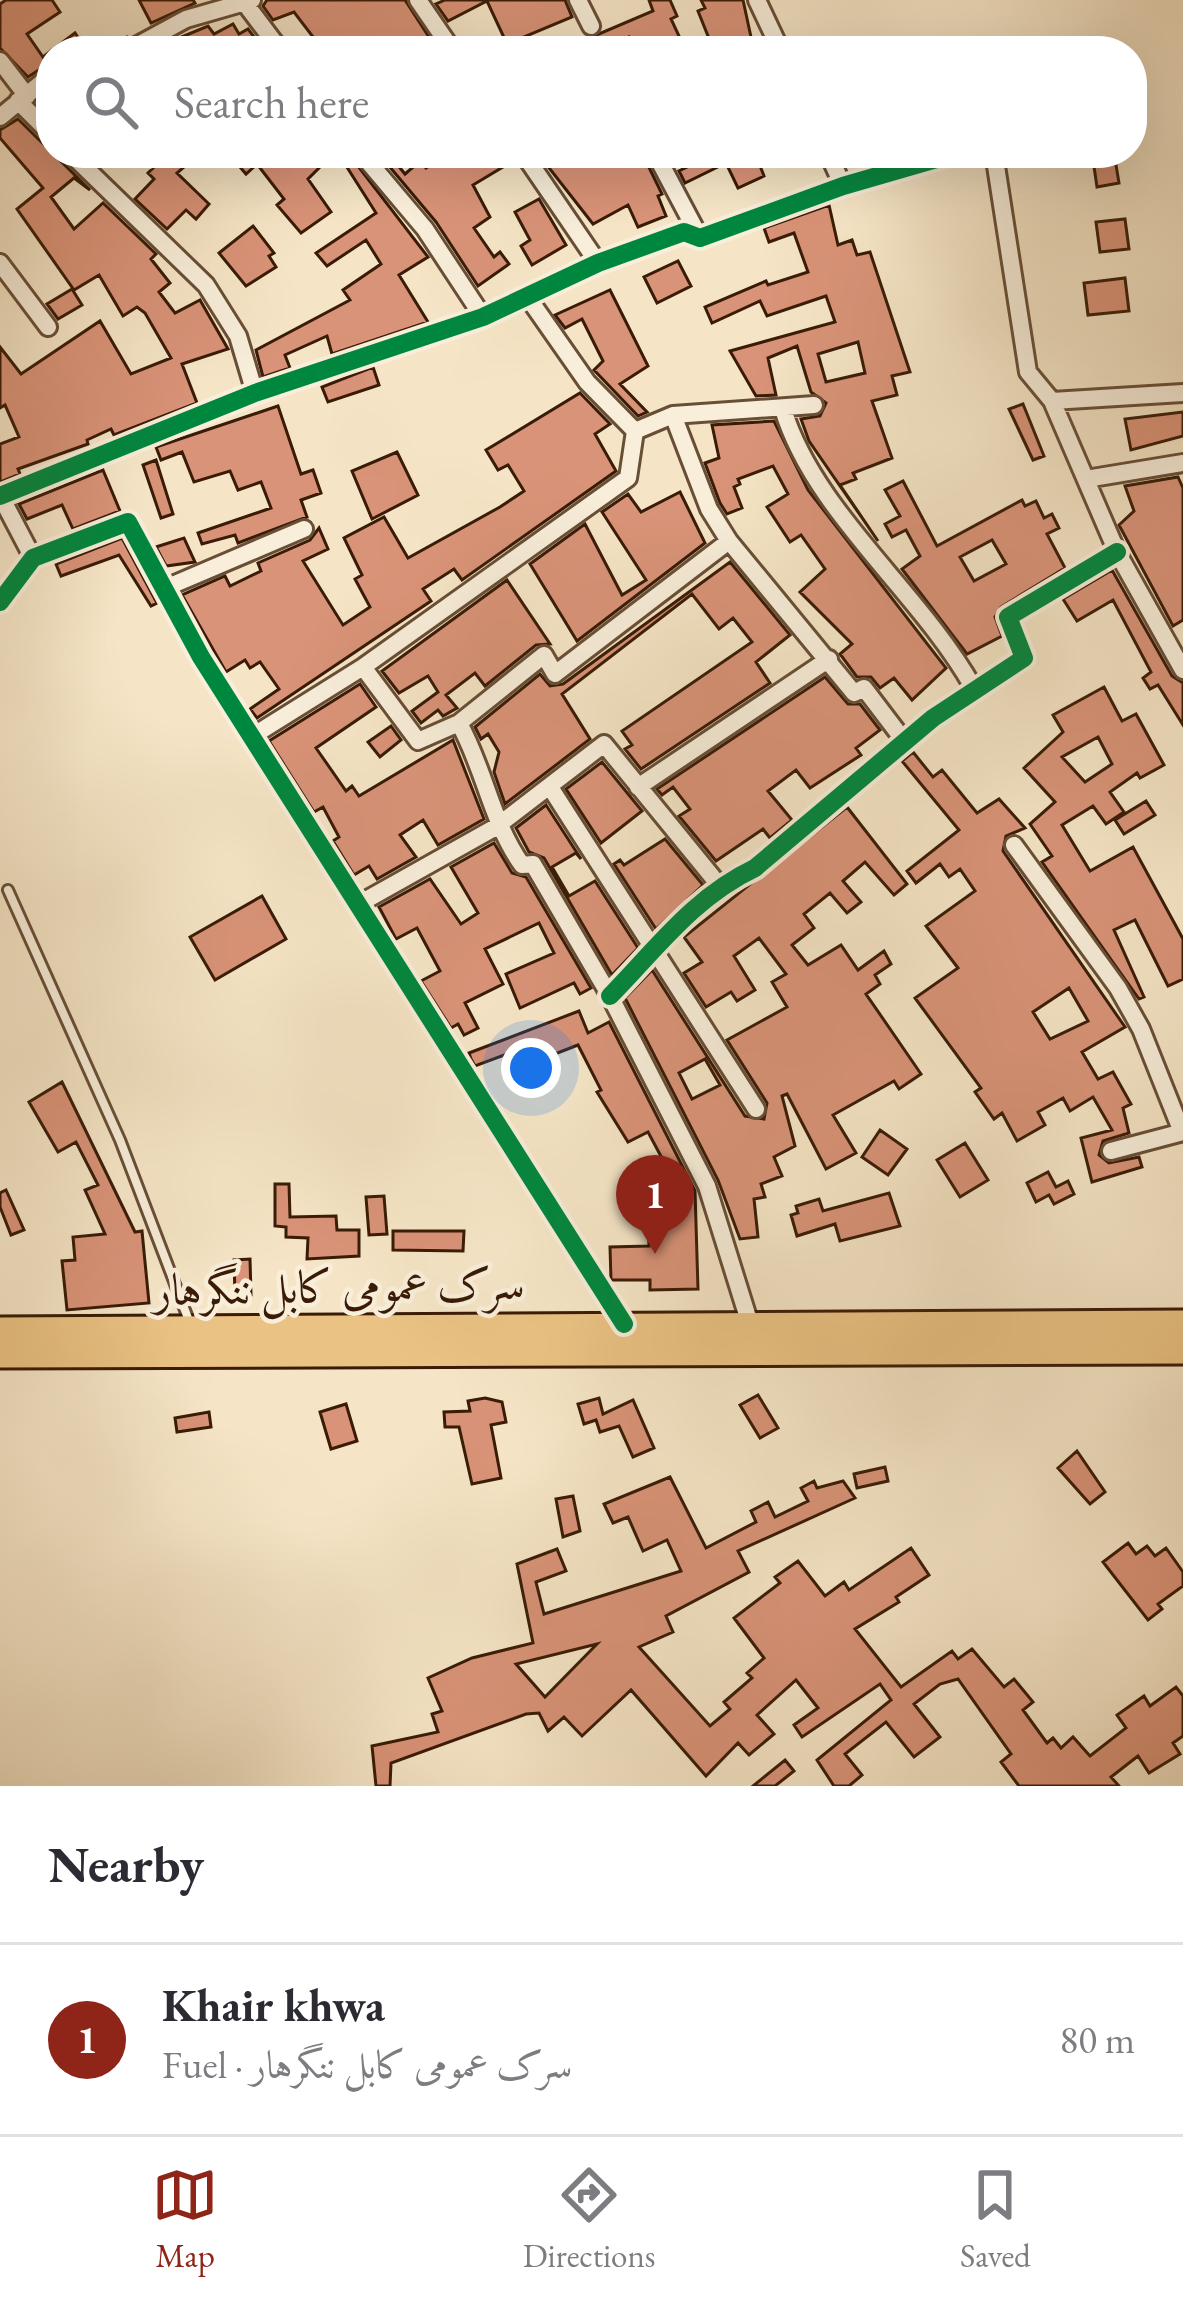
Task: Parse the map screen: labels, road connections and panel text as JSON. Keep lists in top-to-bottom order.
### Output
{
  "streets": {
    "highway": ["سرک عمومی کابل ننگرهار"]
  },
  "page": {
    "search": "Search here",
    "pins": "1",
    "heading": "Nearby",
    "list": [
      {
        "mark": "1",
        "name": "Khair khwa",
        "note": "Fuel · سرک عمومی کابل ننگرهار",
        "value": "80 m"
      }
    ],
    "nav": ["Map", "Directions", "Saved"]
  }
}
